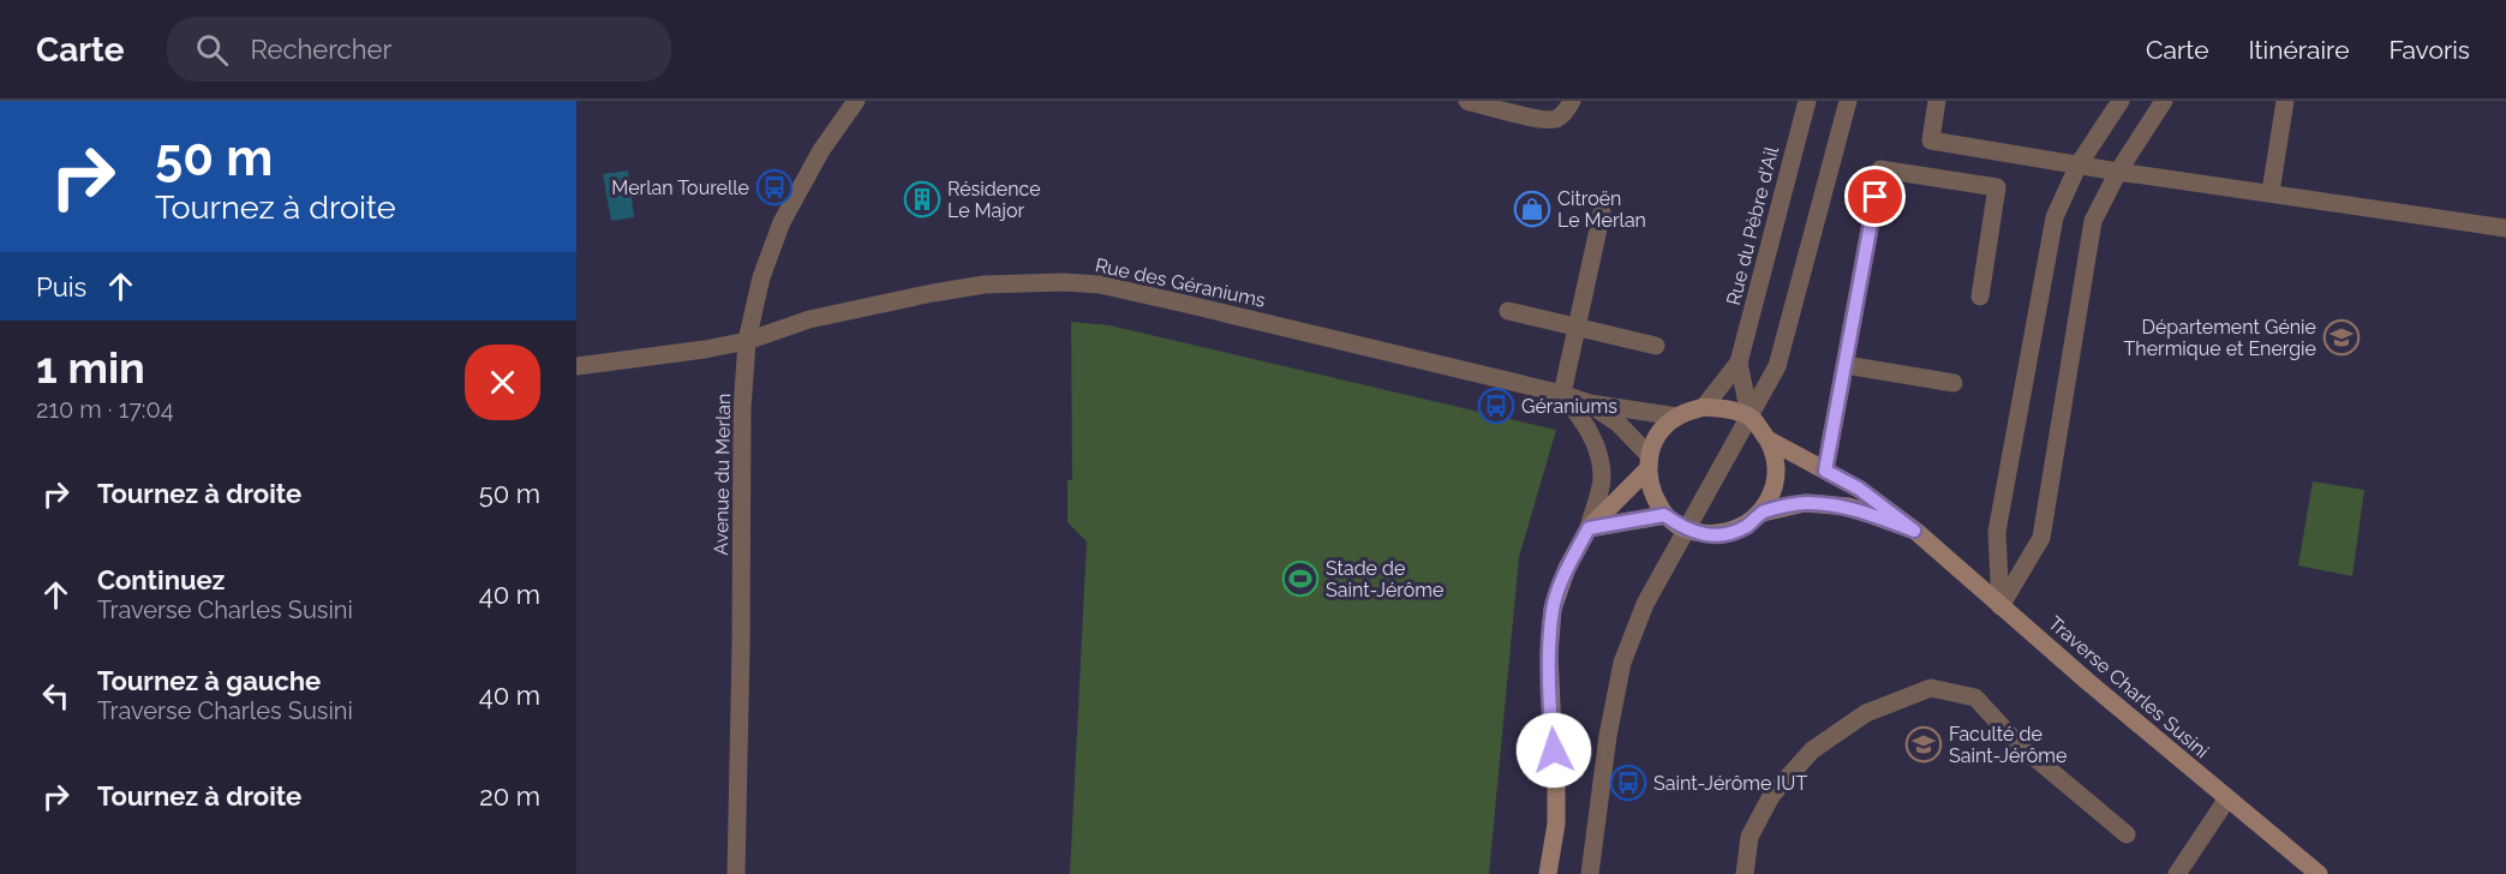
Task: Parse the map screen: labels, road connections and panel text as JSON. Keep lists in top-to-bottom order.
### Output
{
  "streets": {
    "street": [
      "Rue du Pèbre d'Ail",
      "Rue des Géraniums",
      "Avenue du Merlan",
      "Traverse Charles Susini"
    ]
  },
  "crossings": [
    ["Rue des Géraniums", "Avenue du Merlan"]
  ],
  "places": {
    "bus stop": ["Merlan Tourelle", "Géraniums", "Saint-Jérôme IUT"],
    "building": ["Résidence Le Major"],
    "shop": ["Citroën Le Merlan"],
    "school or university": ["Département Génie Thermique et Energie", "Faculté de Saint-Jérôme"],
    "sports": ["Stade de Saint-Jérôme"]
  },
  "page": {
    "header": "Carte",
    "search": "Rechercher",
    "nav": ["Carte", "Itinéraire", "Favoris"],
    "turn": ["50 m", "Tournez à droite"],
    "then": "Puis",
    "heading": ["1 min", "210 m · 17:04"],
    "list": [
      {
        "name": "Tournez à droite",
        "value": "50 m"
      },
      {
        "name": "Continuez",
        "note": "Traverse Charles Susini",
        "value": "40 m"
      },
      {
        "name": "Tournez à gauche",
        "note": "Traverse Charles Susini",
        "value": "40 m"
      },
      {
        "name": "Tournez à droite",
        "value": "20 m"
      }
    ]
  }
}
